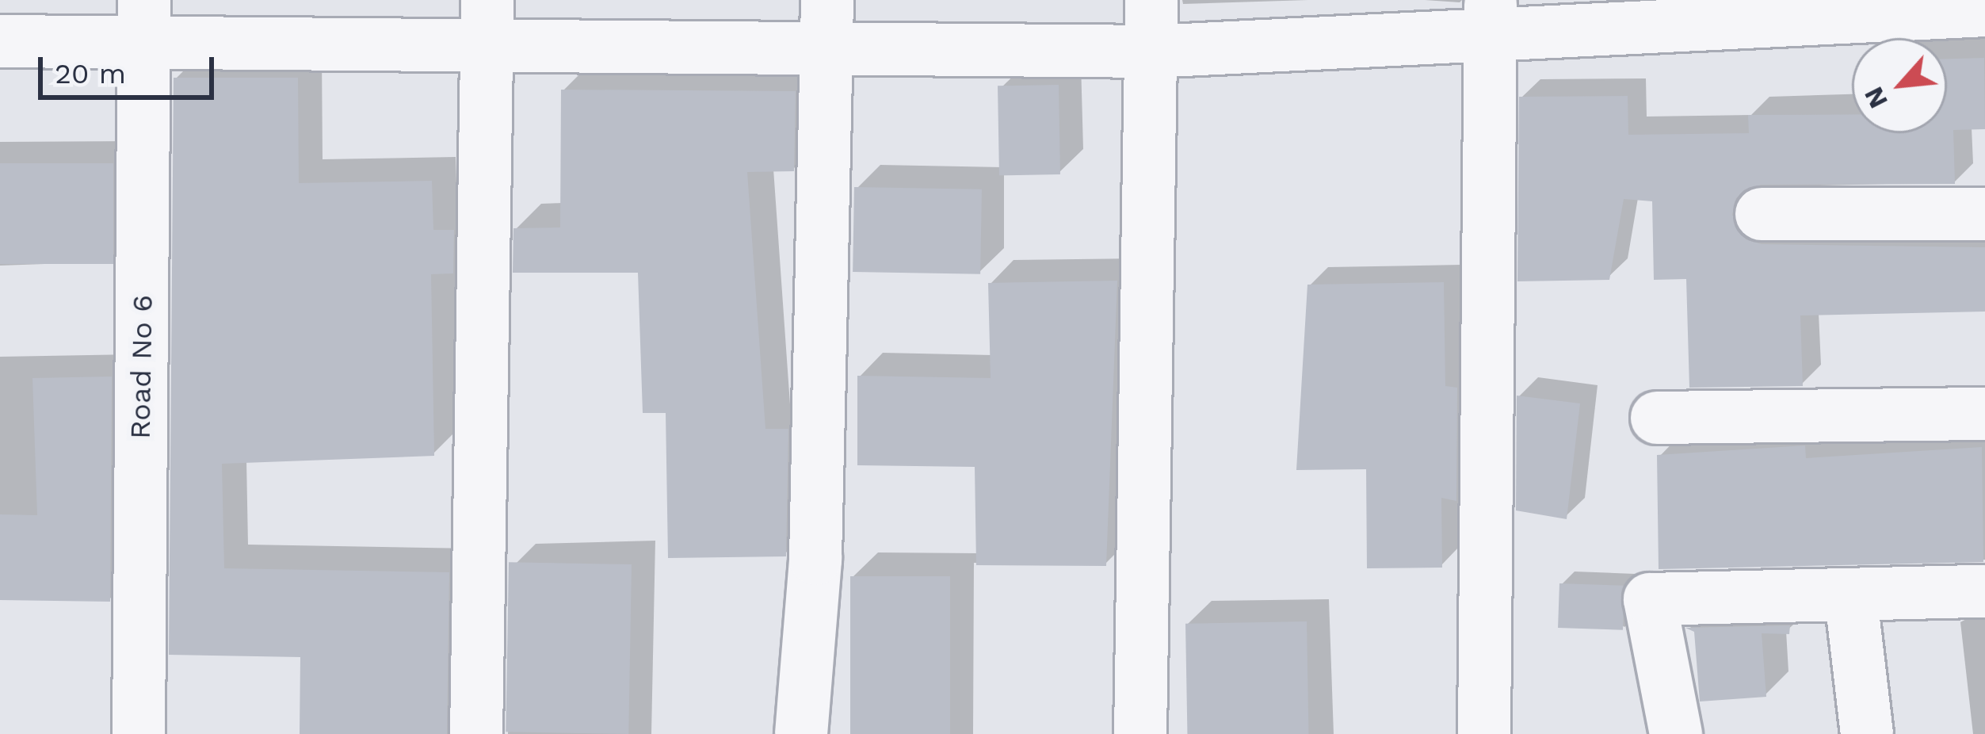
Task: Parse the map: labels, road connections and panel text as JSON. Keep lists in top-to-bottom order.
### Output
{
  "streets": {
    "street": ["Road No 6"]
  },
  "scale_bar": "20 m",
  "north": "bottom left"
}
